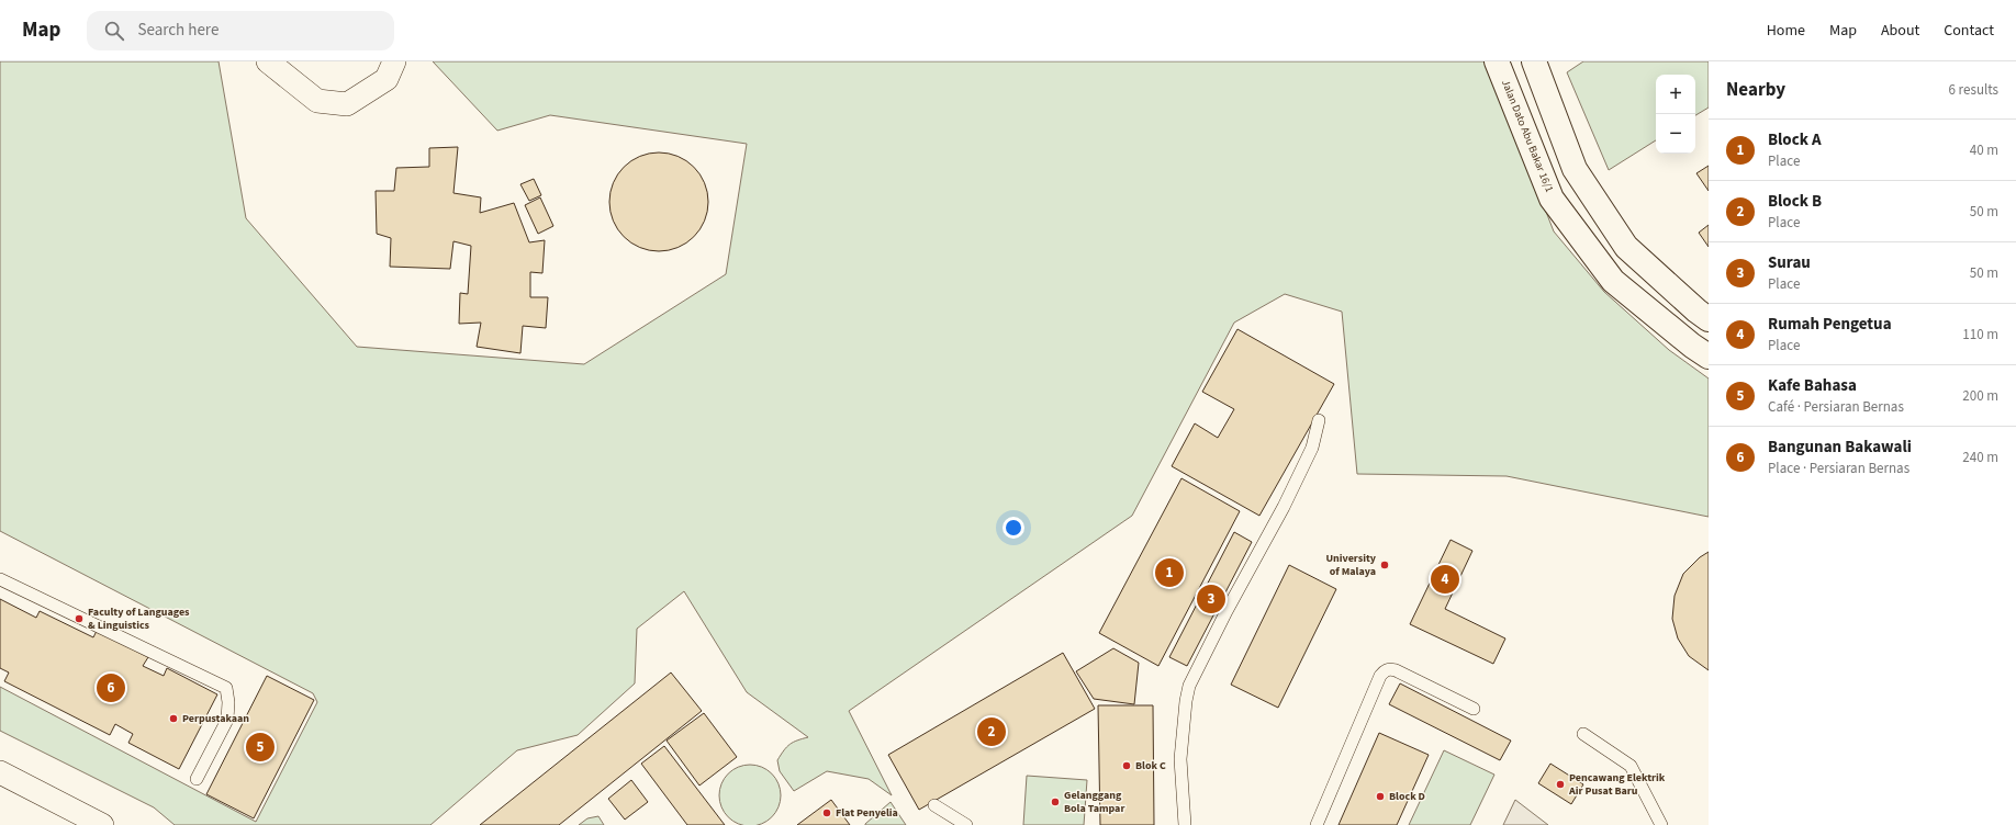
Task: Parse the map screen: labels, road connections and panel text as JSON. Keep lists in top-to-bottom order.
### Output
{
  "streets": {
    "main road": ["Jalan Dato Abu Bakar 16/1"]
  },
  "places": [
    "University of Malaya",
    "Faculty of Languages & Linguistics",
    "Perpustakaan",
    "Blok C",
    "Pencawang Elektrik Air Pusat Baru",
    "Block D",
    "Gelanggang Bola Tampar",
    "Flat Penyelia"
  ],
  "page": {
    "header": "Map",
    "search": "Search here",
    "nav": [
      "Home",
      "Map",
      "About",
      "Contact"
    ],
    "heading": ["Nearby", "6 results"],
    "map_buttons": ["+", "−"],
    "list": [
      {
        "mark": "1",
        "name": "Block A",
        "note": "Place",
        "value": "40 m"
      },
      {
        "mark": "2",
        "name": "Block B",
        "note": "Place",
        "value": "50 m"
      },
      {
        "mark": "3",
        "name": "Surau",
        "note": "Place",
        "value": "50 m"
      },
      {
        "mark": "4",
        "name": "Rumah Pengetua",
        "note": "Place",
        "value": "110 m"
      },
      {
        "mark": "5",
        "name": "Kafe Bahasa",
        "note": "Café · Persiaran Bernas",
        "value": "200 m"
      },
      {
        "mark": "6",
        "name": "Bangunan Bakawali",
        "note": "Place · Persiaran Bernas",
        "value": "240 m"
      }
    ],
    "pins": [
      "1",
      "4",
      "3",
      "6",
      "2",
      "5"
    ]
  }
}
